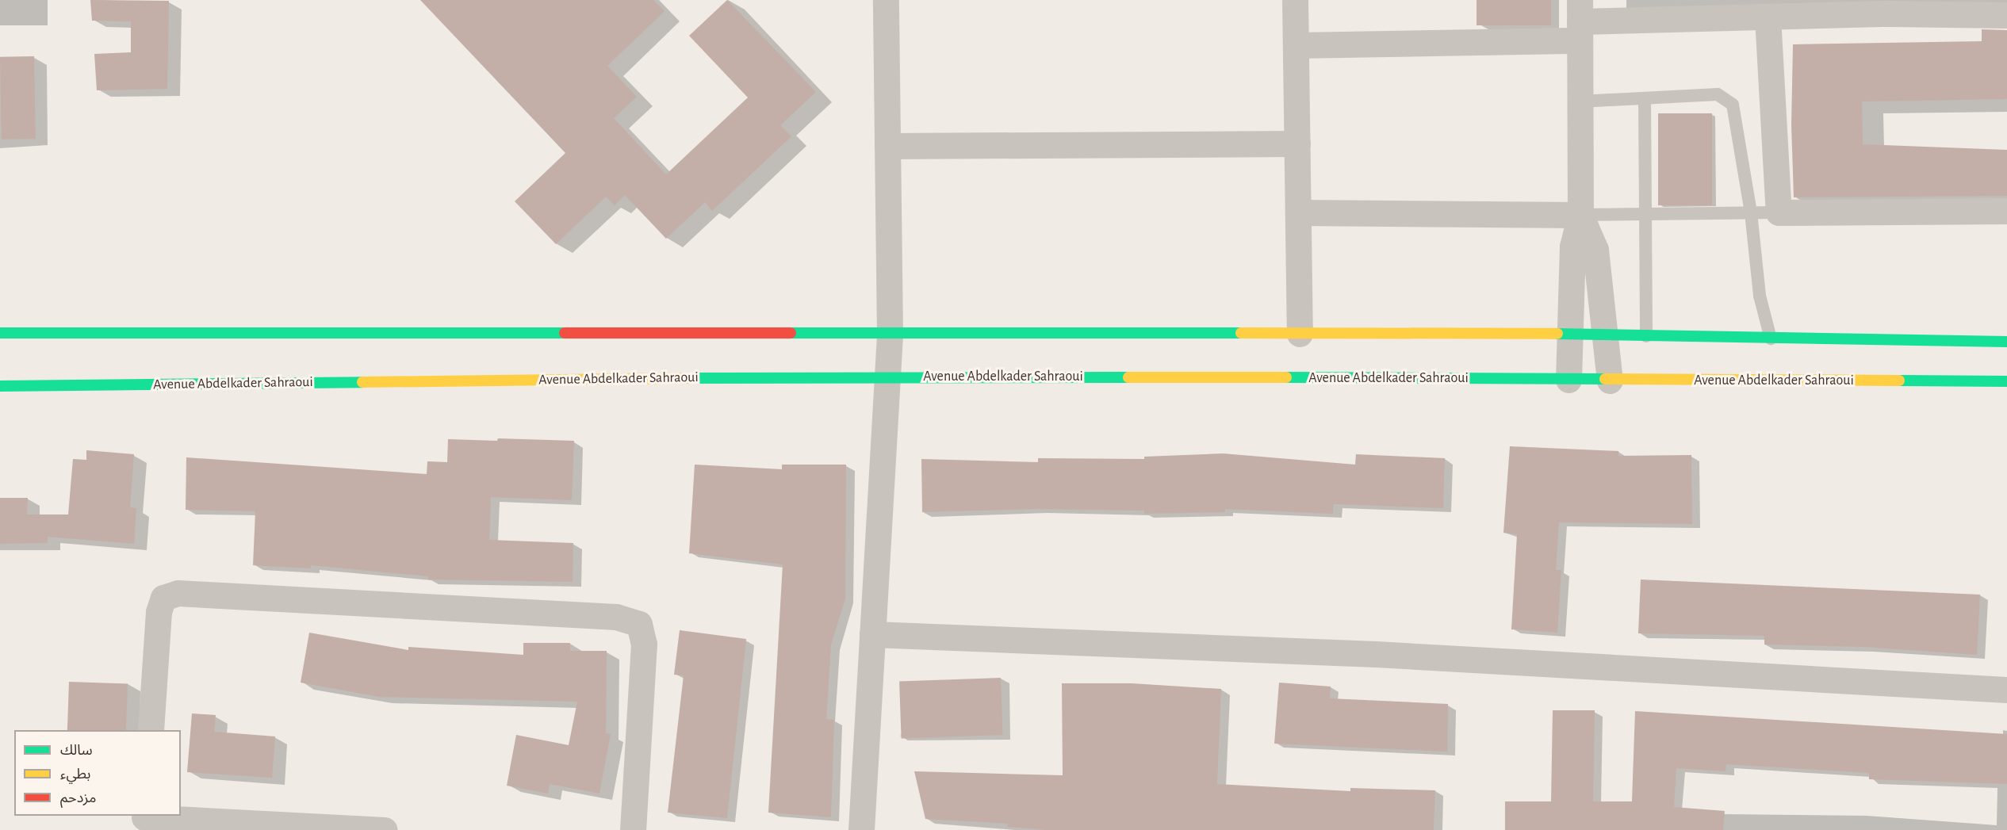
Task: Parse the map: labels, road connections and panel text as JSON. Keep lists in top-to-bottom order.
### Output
{
  "streets": {
    "main road": ["Avenue Abdelkader Sahraoui"]
  },
  "legend": ["سالك", "بطيء", "مزدحم"]
}
